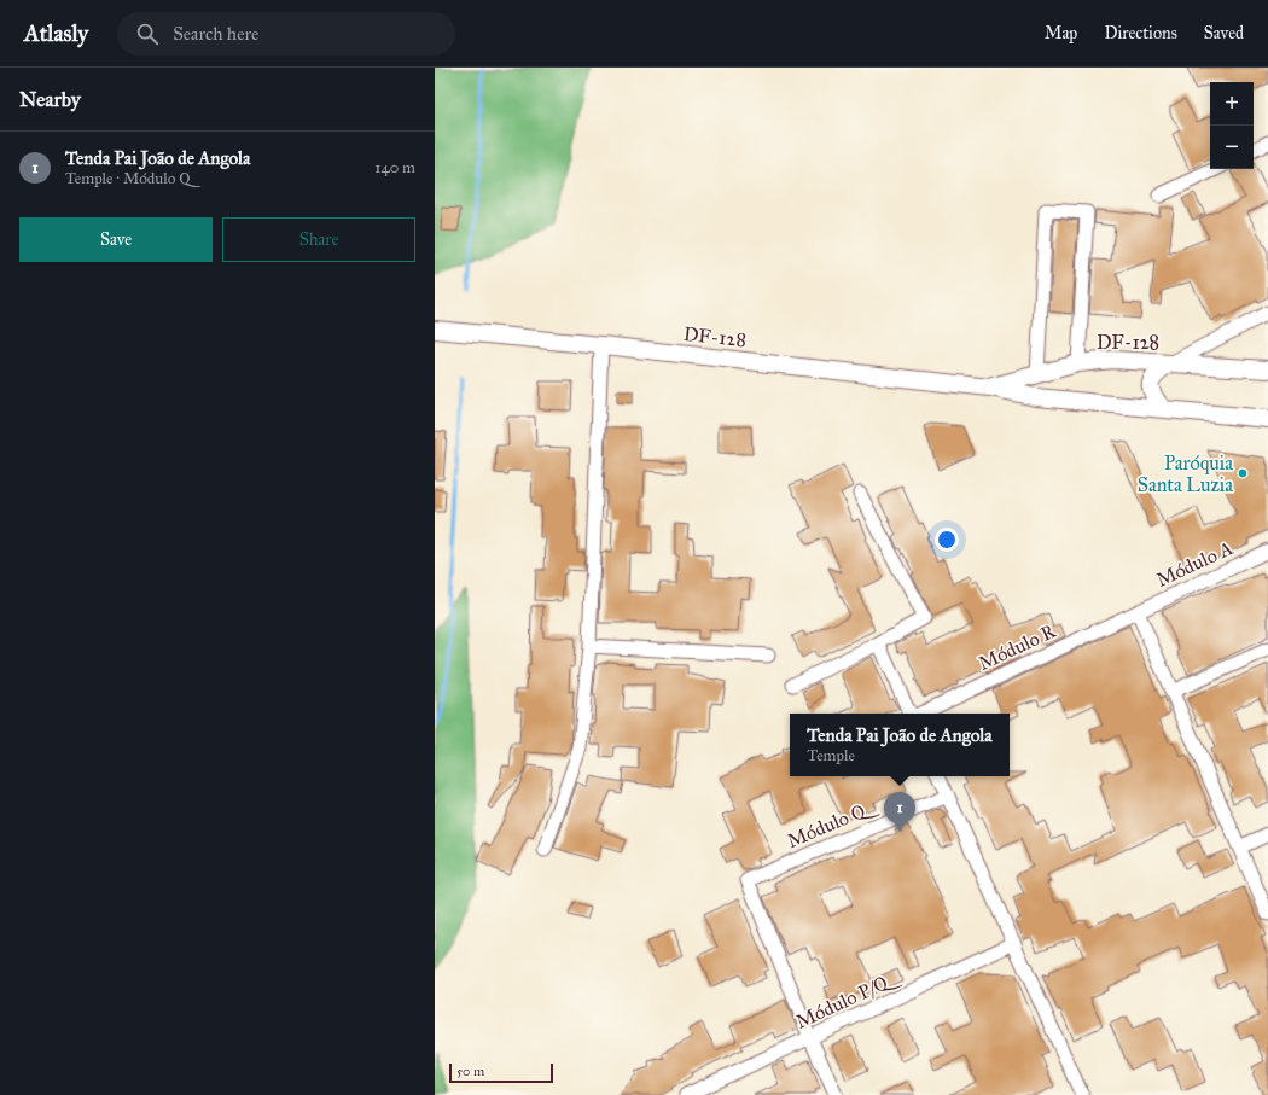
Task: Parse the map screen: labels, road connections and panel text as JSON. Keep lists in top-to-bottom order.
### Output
{
  "streets": {
    "main road": ["DF-128"],
    "street": [
      "Módulo A",
      "Módulo R",
      "Módulo Q",
      "Módulo P/Q"
    ]
  },
  "crossings": [
    ["Módulo A", "Módulo R"],
    ["Módulo Q", "Módulo P/Q"]
  ],
  "places": ["Paróquia Santa Luzia"],
  "scale_bar": "50 m",
  "page": {
    "header": "Atlasly",
    "search": "Search here",
    "nav": ["Map", "Directions", "Saved"],
    "heading": "Nearby",
    "map_buttons": ["+", "−"],
    "list": [
      {
        "mark": "1",
        "name": "Tenda Pai João de Angola",
        "note": "Temple · Módulo Q",
        "value": "140 m"
      }
    ],
    "buttons": ["Save", "Share"],
    "popup": ["Tenda Pai João de Angola", "Temple"],
    "pins": "1",
    "scale": "50 m"
  }
}
